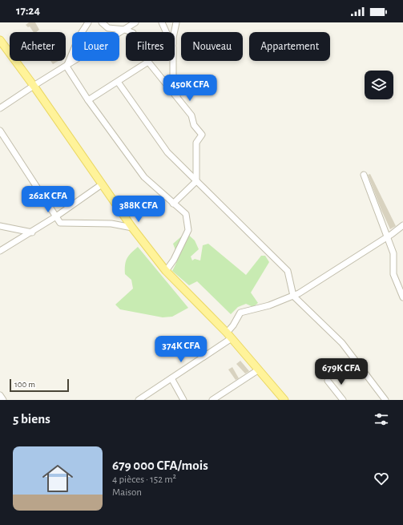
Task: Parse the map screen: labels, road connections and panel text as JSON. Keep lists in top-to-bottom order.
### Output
{
  "scale_bar": "100 m",
  "page": {
    "status": "17:24",
    "chip": [
      "Acheter",
      "Louer",
      "Filtres",
      "Nouveau",
      "Appartement"
    ],
    "price": [
      "450K CFA",
      "262K CFA",
      "388K CFA",
      "374K CFA",
      "679K CFA"
    ],
    "scale": "100 m",
    "heading": "5 biens",
    "list": [
      {
        "name": "679 000 CFA/mois",
        "note": "4 pièces · 152 m² · Maison"
      }
    ]
  }
}
